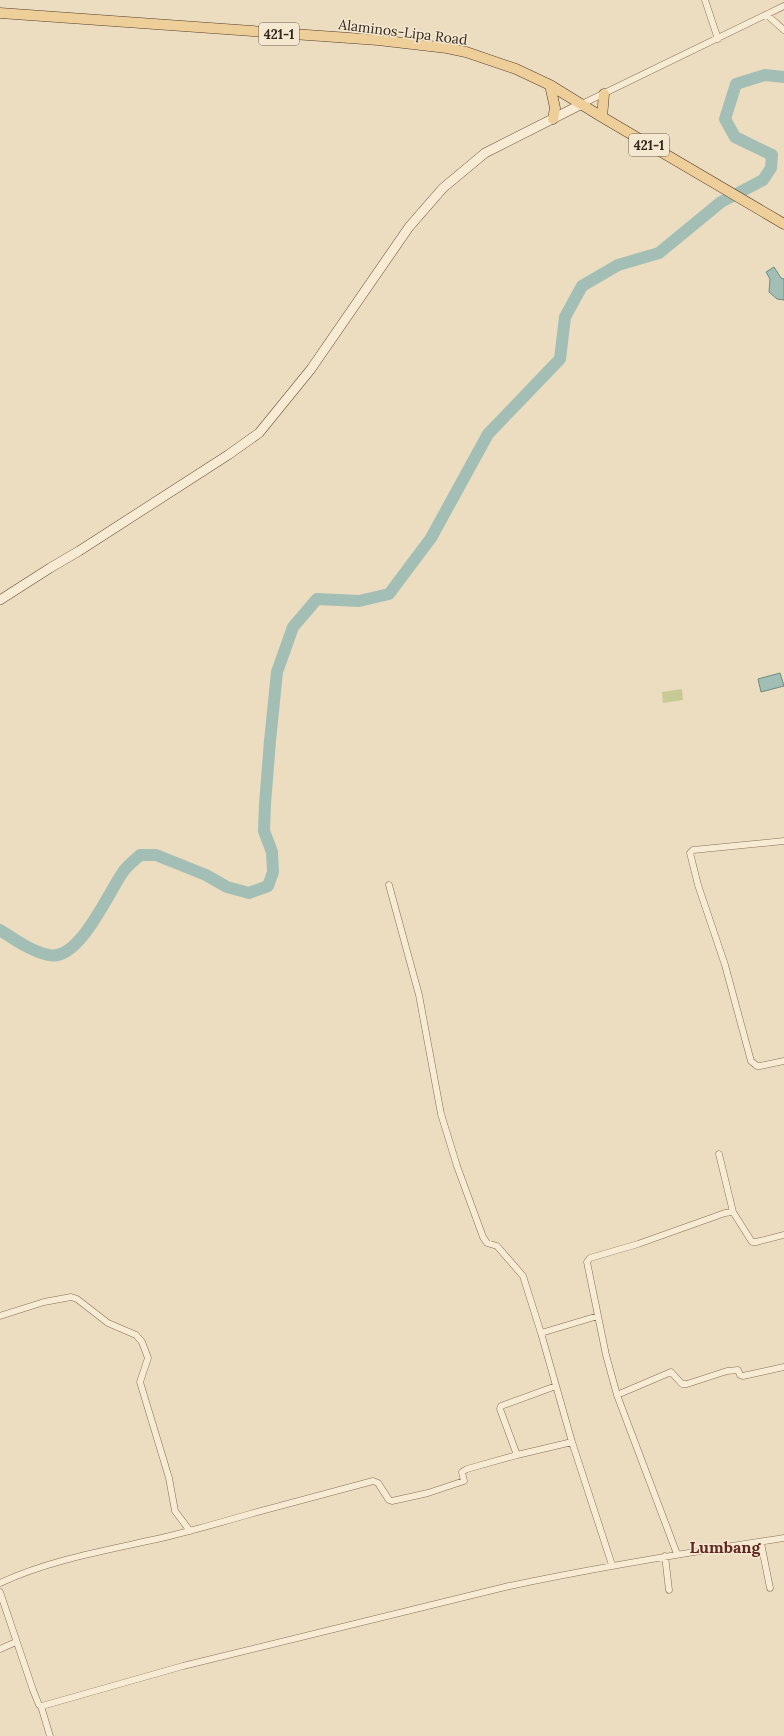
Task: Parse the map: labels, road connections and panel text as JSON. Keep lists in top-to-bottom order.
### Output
{
  "streets": {
    "main road": ["Alaminos-Lipa Road", "421-1"]
  },
  "districts": ["Lumbang"]
}
